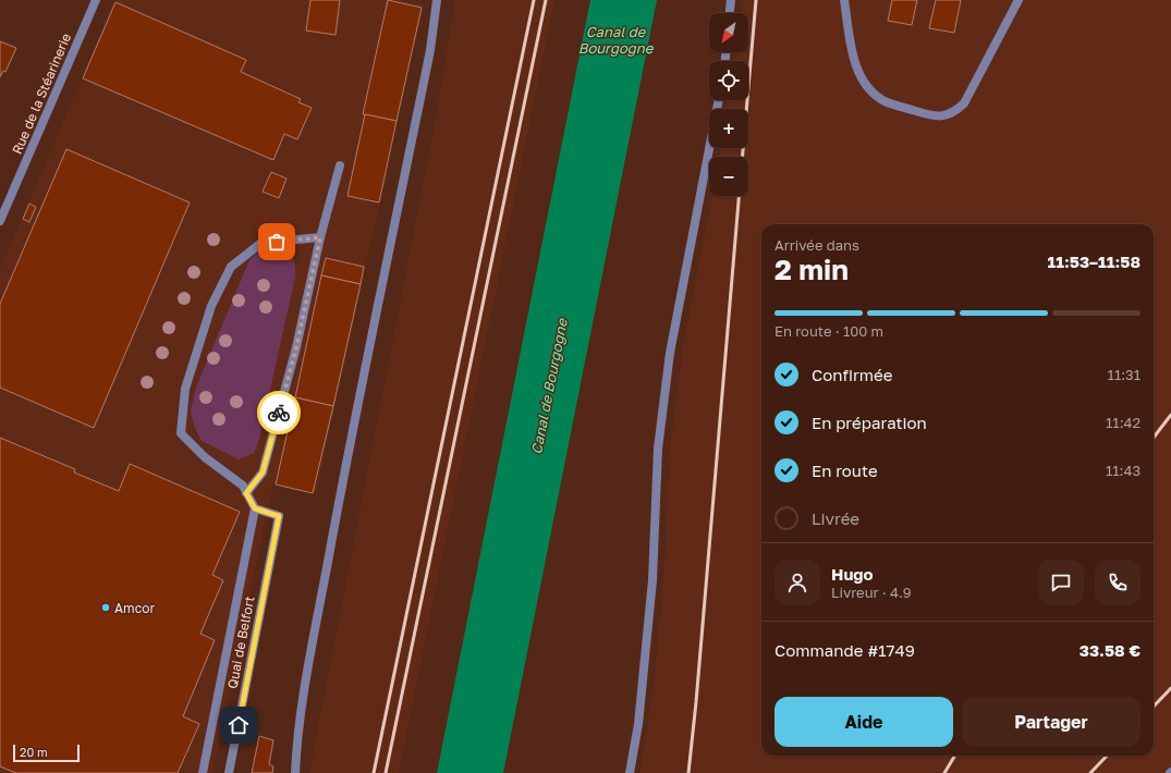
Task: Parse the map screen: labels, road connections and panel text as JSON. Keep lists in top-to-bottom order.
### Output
{
  "streets": {
    "street": ["Rue de la Stéarinerie", "Quai de Belfort"]
  },
  "water": ["Canal de Bourgogne"],
  "places": ["Amcor"],
  "scale_bar": "20 m",
  "north": "bottom left",
  "page": {
    "map_buttons": ["+", "−"],
    "heading": ["2 min", "Arrivée dans", "11:53–11:58"],
    "panel": [
      "Hugo",
      "Livreur · 4.9",
      "Commande #1749",
      "33.58 €"
    ],
    "bar": "En route · 100 m",
    "list": [
      ["Confirmée", "11:31"],
      ["En préparation", "11:42"],
      ["En route", "11:43"],
      "Livrée"
    ],
    "buttons": ["Aide", "Partager"],
    "scale": "20 m"
  }
}
